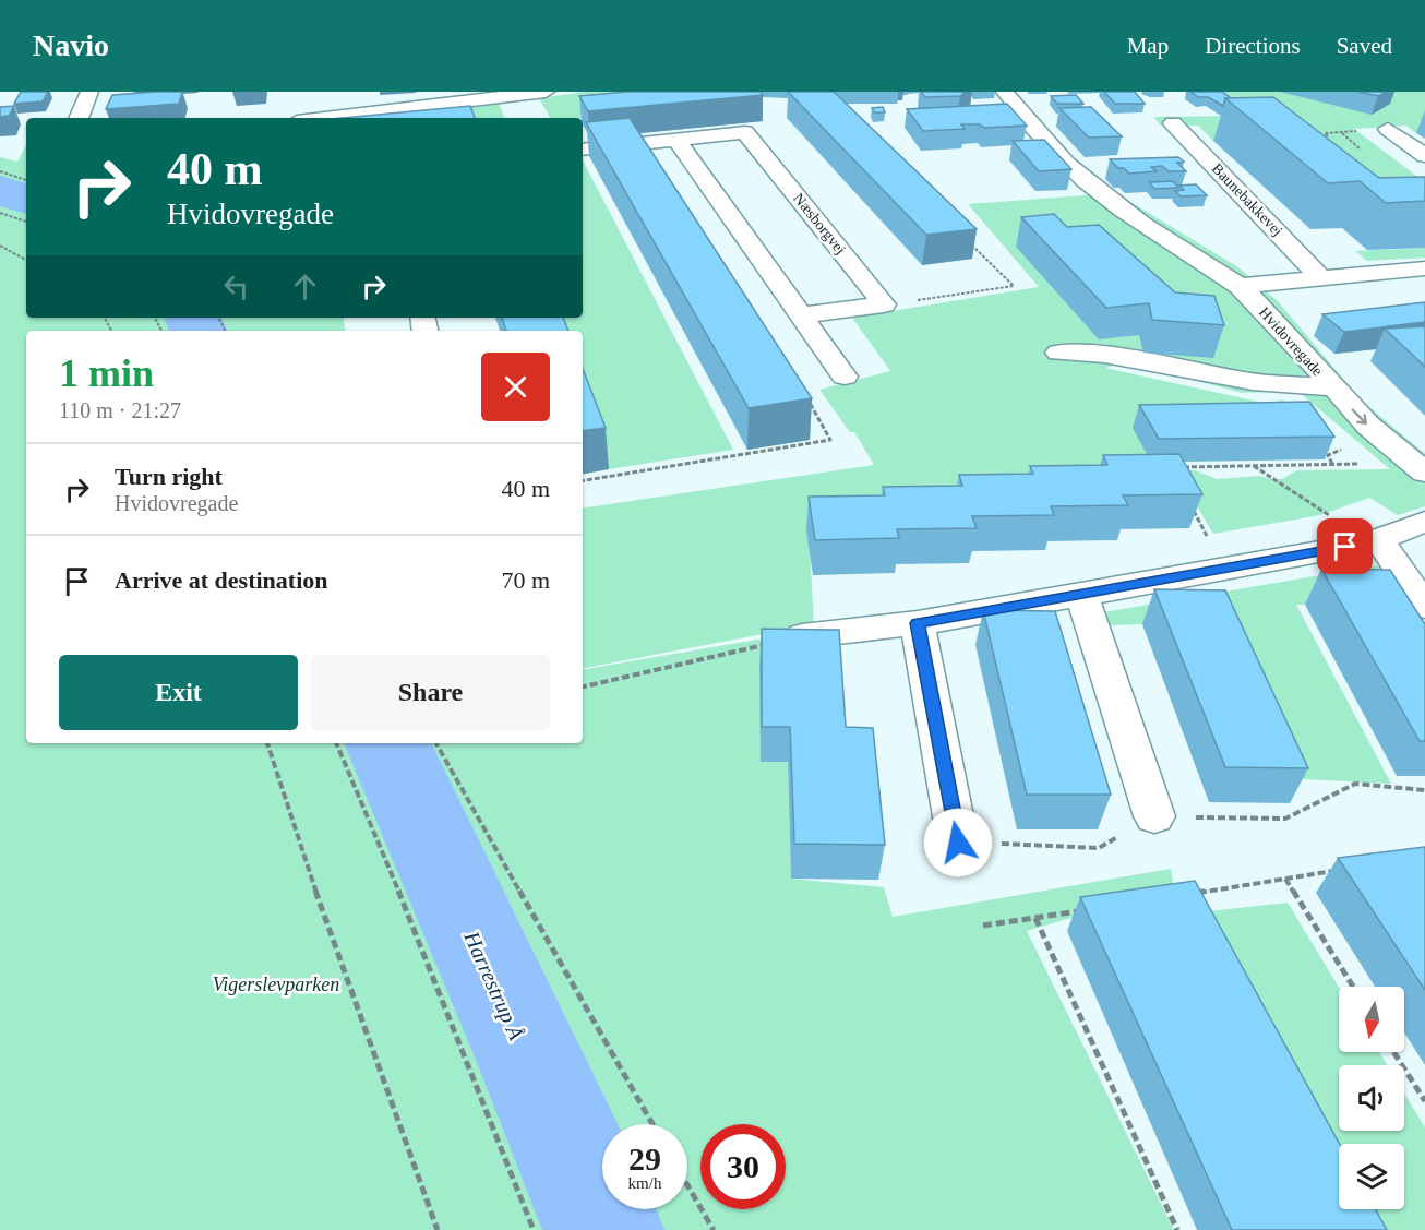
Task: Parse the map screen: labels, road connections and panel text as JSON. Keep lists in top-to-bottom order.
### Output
{
  "streets": {
    "street": ["Baunebakkevej", "Næsborgvej", "Hvidovregade"]
  },
  "water": ["Harrestrup Å"],
  "parks": ["Vigerslevparken"],
  "north": "bottom",
  "page": {
    "header": "Navio",
    "nav": ["Map", "Directions", "Saved"],
    "turn": ["40 m", "Hvidovregade"],
    "heading": ["1 min", "110 m · 21:27"],
    "list": [
      {
        "name": "Turn right",
        "note": "Hvidovregade",
        "value": "40 m"
      },
      {
        "name": "Arrive at destination",
        "value": "70 m"
      }
    ],
    "buttons": ["Exit", "Share"],
    "speed": "29 km/h",
    "limit": "30"
  }
}
